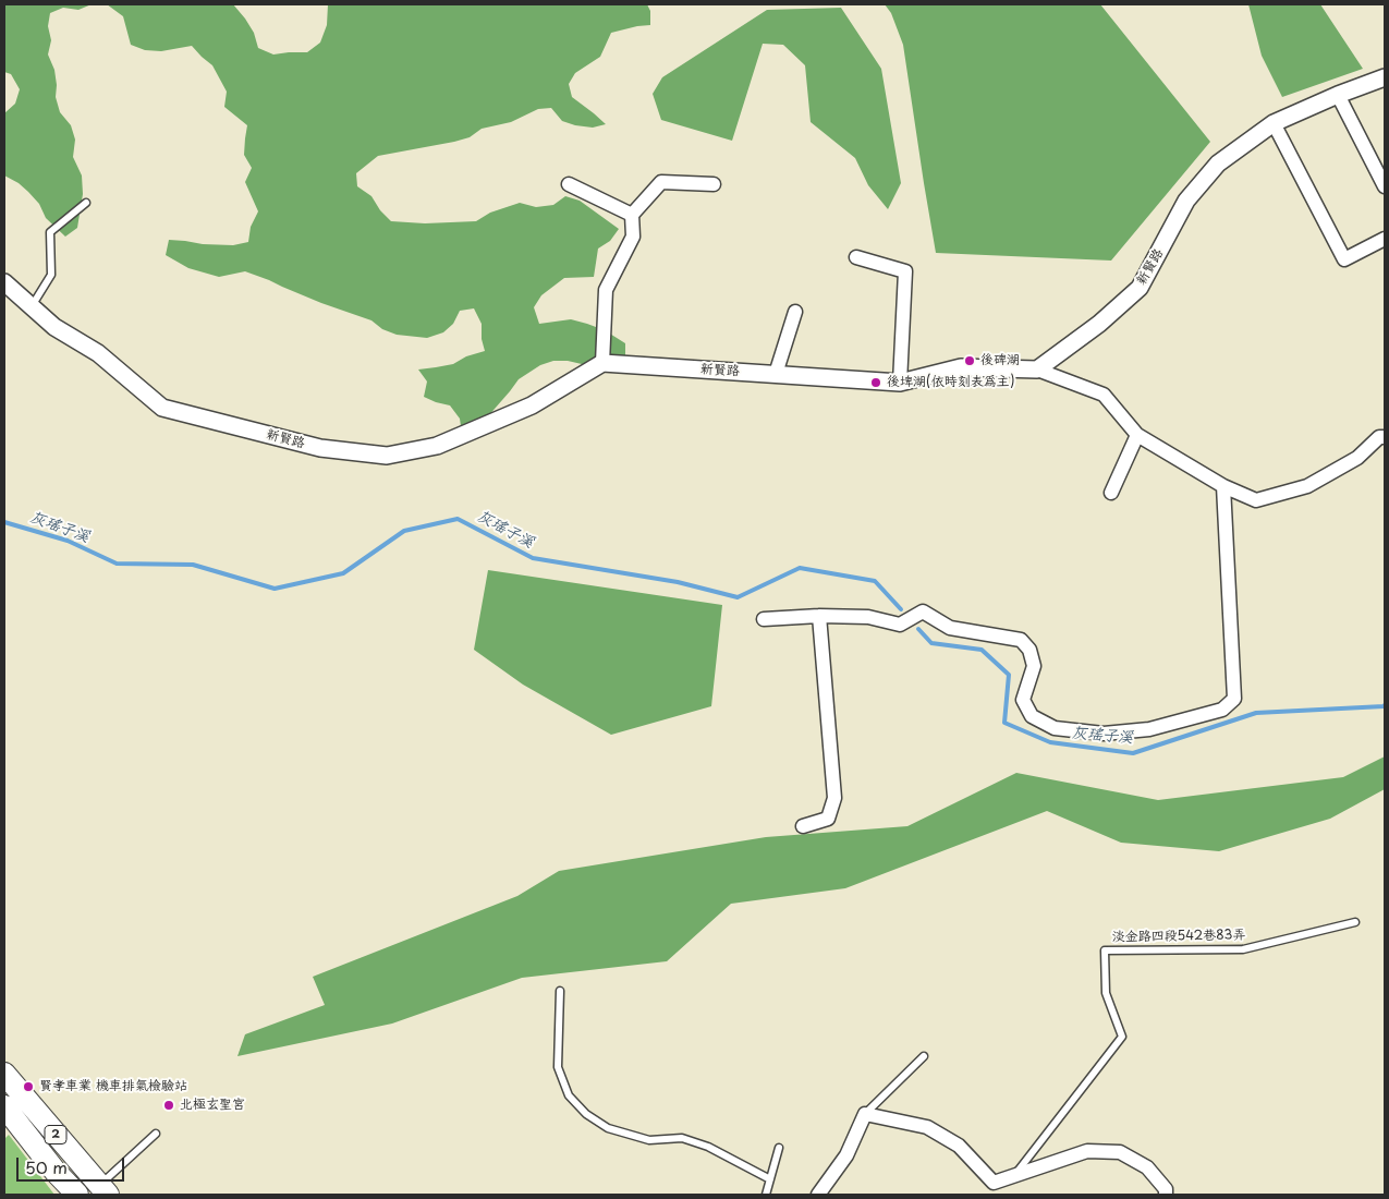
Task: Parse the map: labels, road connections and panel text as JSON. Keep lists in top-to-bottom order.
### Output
{
  "streets": {
    "main road": ["2"],
    "street": ["新賢路"],
    "lane": ["淡金路四段542巷83弄"]
  },
  "water": ["灰瑤子溪"],
  "places": [
    "後碑湖",
    "後埤湖(依時刻表為主)",
    "賢孝車業 機車排氣檢驗站",
    "北極玄聖宮"
  ],
  "scale_bar": "50 m"
}
